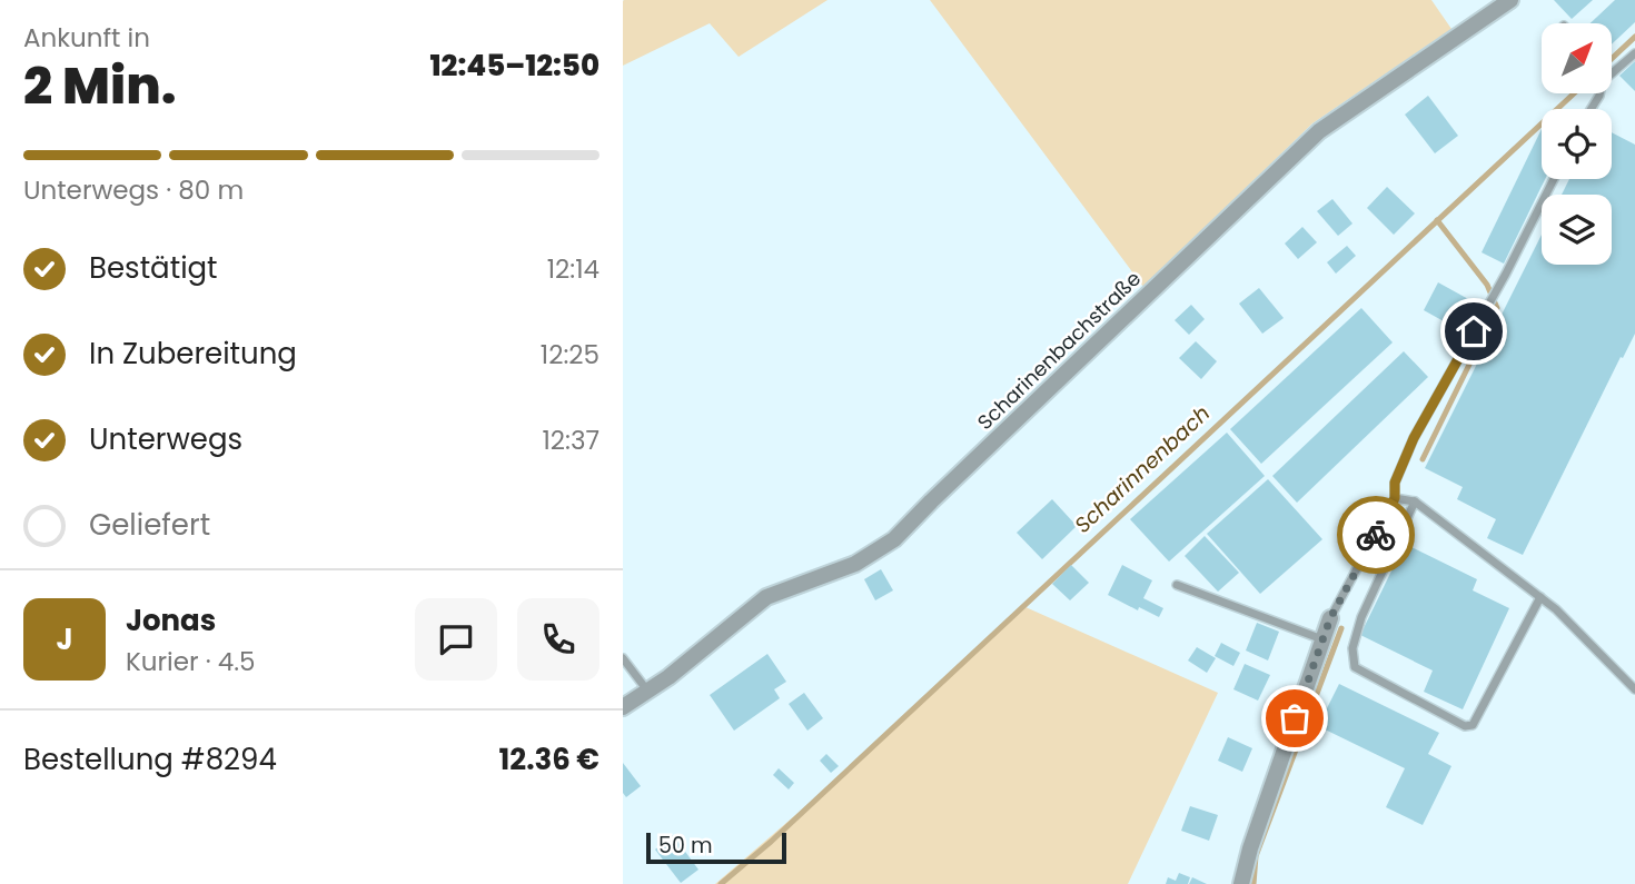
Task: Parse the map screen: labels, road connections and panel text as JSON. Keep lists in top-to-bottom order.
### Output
{
  "streets": {
    "street": ["Scharinenbachstraße"]
  },
  "water": ["Scharinnenbach"],
  "scale_bar": "50 m",
  "north": "top right",
  "page": {
    "heading": ["2 Min.", "Ankunft in", "12:45–12:50"],
    "panel": [
      "Jonas",
      "Kurier · 4.5",
      "Bestellung #8294",
      "12.36 €"
    ],
    "bar": "Unterwegs · 80 m",
    "list": [
      ["Bestätigt", "12:14"],
      ["In Zubereitung", "12:25"],
      ["Unterwegs", "12:37"],
      "Geliefert"
    ],
    "round": "J",
    "scale": "50 m"
  }
}
